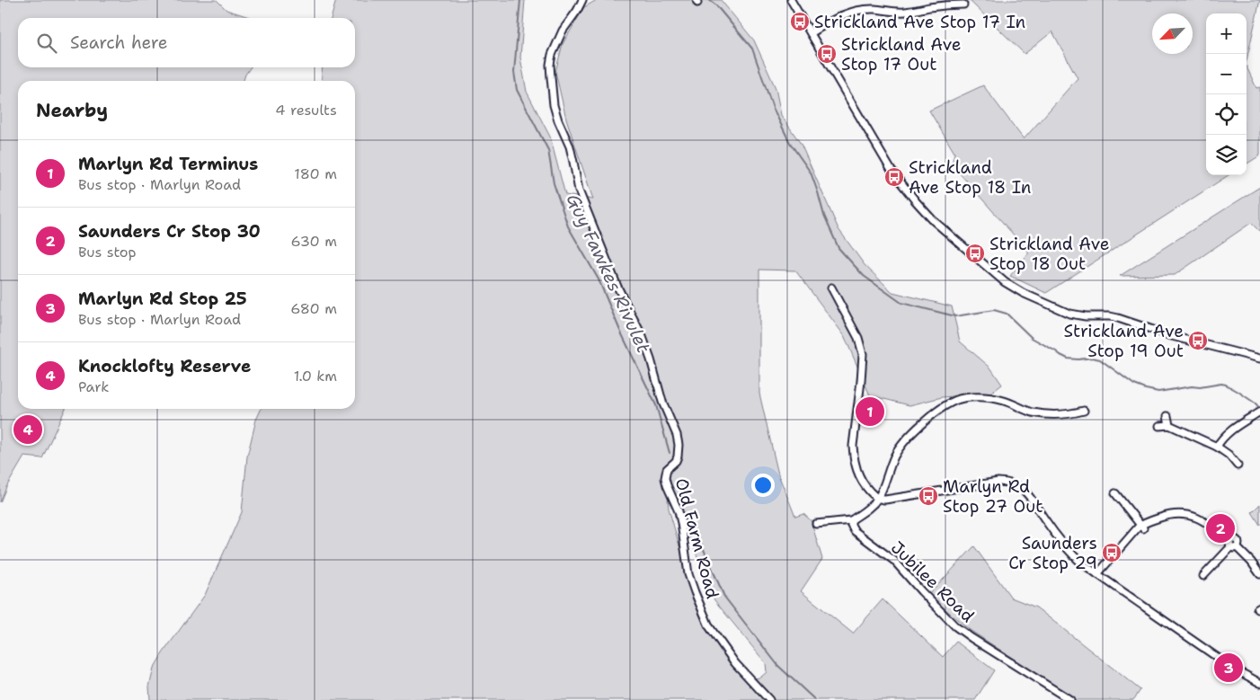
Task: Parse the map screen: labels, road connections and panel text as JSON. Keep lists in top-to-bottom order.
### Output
{
  "streets": {
    "street": ["Old Farm Road", "Jubilee Road"]
  },
  "water": ["Guy Fawkes Rivulet"],
  "places": {
    "bus stop": [
      "Strickland Ave Stop 17 In",
      "Strickland Ave Stop 17 Out",
      "Strickland Ave Stop 18 In",
      "Strickland Ave Stop 18 Out",
      "Strickland Ave Stop 19 Out",
      "Marlyn Rd Stop 27 Out",
      "Saunders Cr Stop 29"
    ]
  },
  "north": "bottom left",
  "page": {
    "map_buttons": ["+", "−"],
    "search": "Search here",
    "heading": ["Nearby", "4 results"],
    "list": [
      {
        "mark": "1",
        "name": "Marlyn Rd Terminus",
        "note": "Bus stop · Marlyn Road",
        "value": "180 m"
      },
      {
        "mark": "2",
        "name": "Saunders Cr Stop 30",
        "note": "Bus stop",
        "value": "630 m"
      },
      {
        "mark": "3",
        "name": "Marlyn Rd Stop 25",
        "note": "Bus stop · Marlyn Road",
        "value": "680 m"
      },
      {
        "mark": "4",
        "name": "Knocklofty Reserve",
        "note": "Park",
        "value": "1.0 km"
      }
    ],
    "pins": [
      "1",
      "4",
      "2",
      "3"
    ]
  }
}
